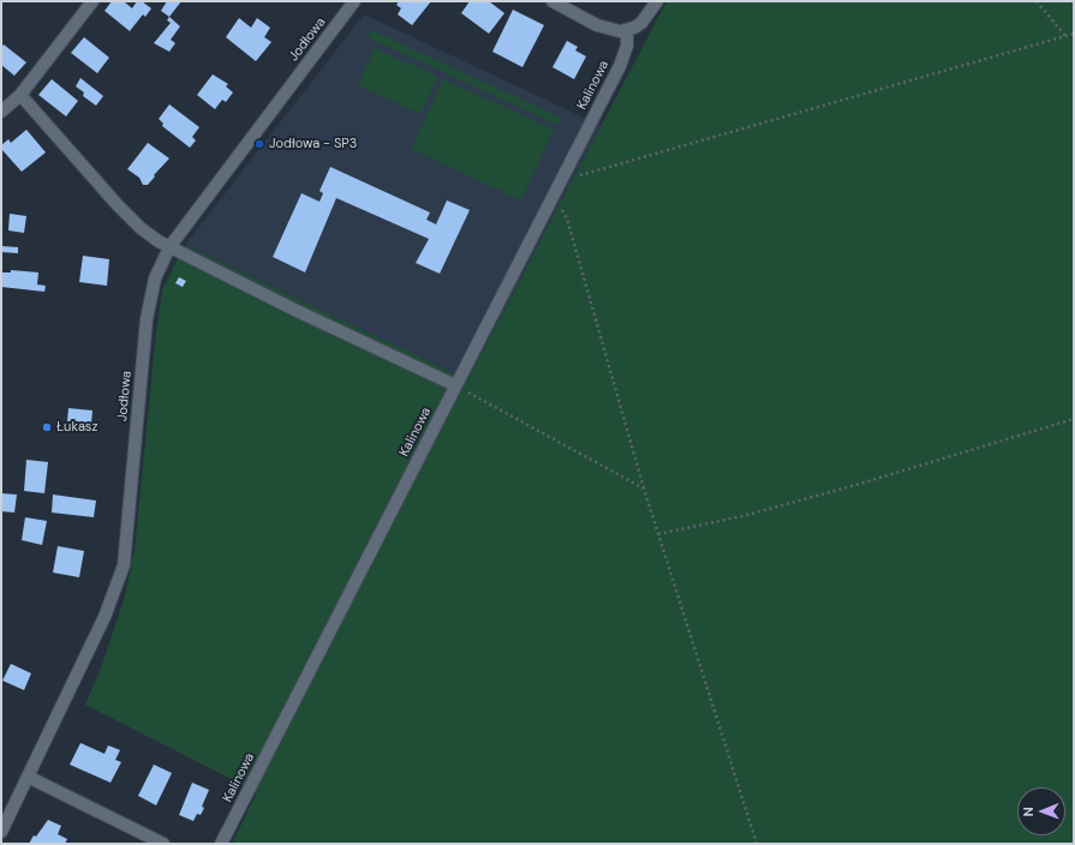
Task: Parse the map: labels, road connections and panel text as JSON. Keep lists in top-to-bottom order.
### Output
{
  "streets": {
    "street": ["Jodłowa", "Kalinowa"]
  },
  "places": ["Jodłowa - SP3", "Łukasz"],
  "north": "left"
}
